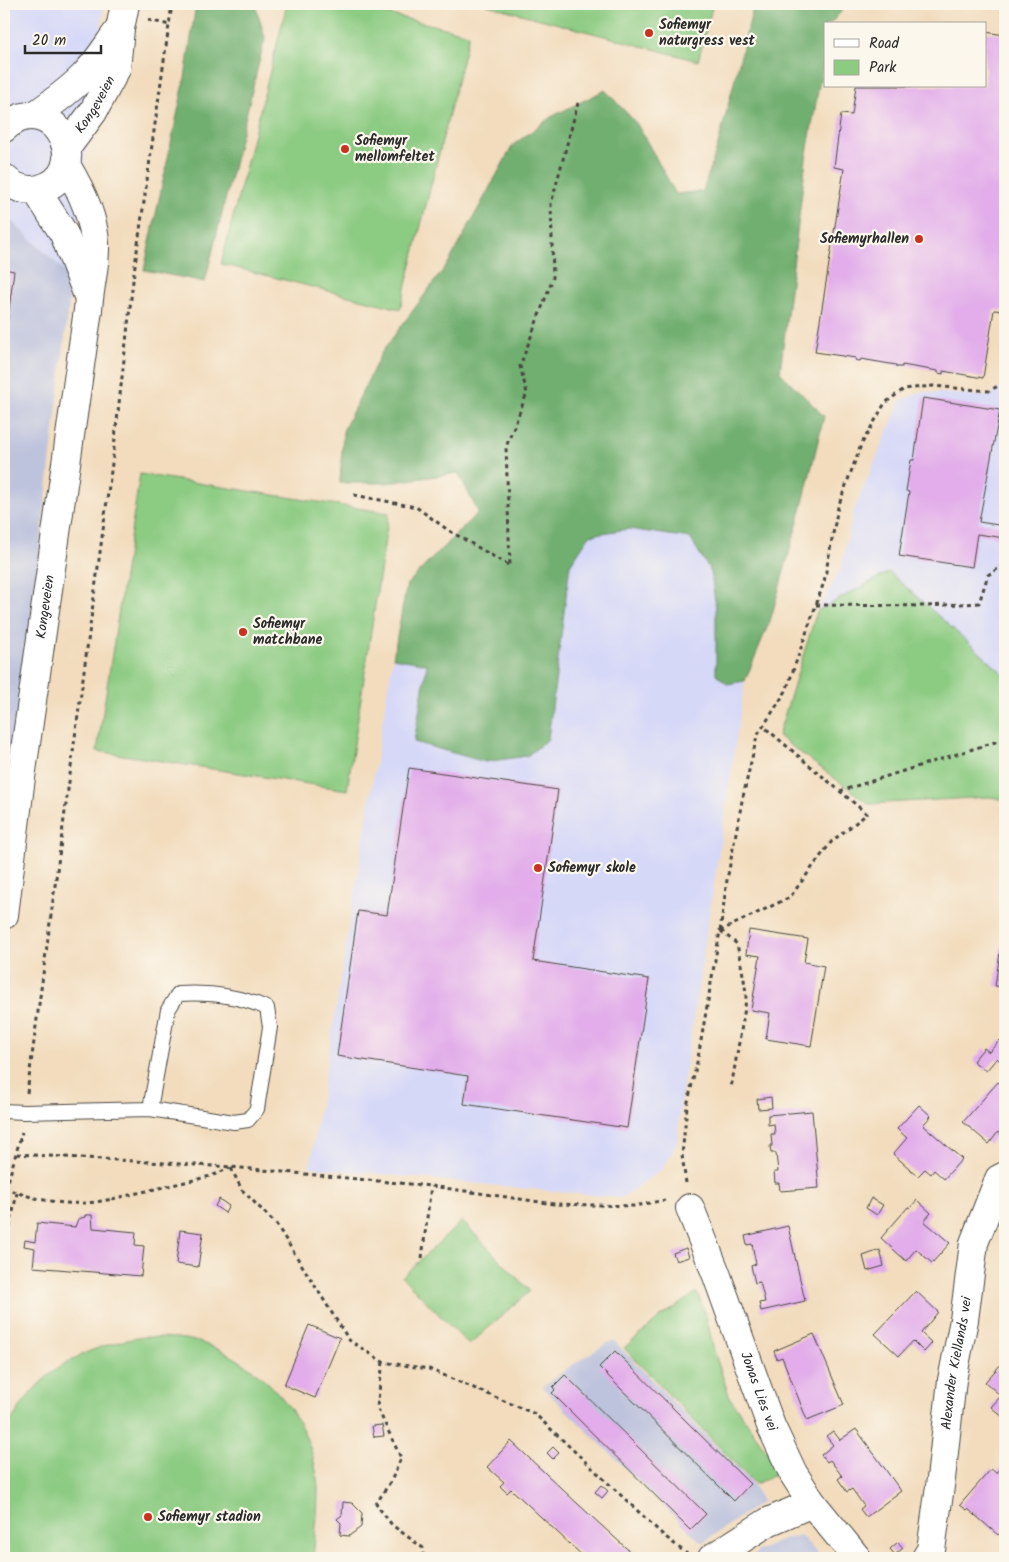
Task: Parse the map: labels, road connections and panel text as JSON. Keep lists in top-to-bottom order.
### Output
{
  "streets": {
    "main road": ["Kongeveien", "Alexander Kiellands vei", "Jonas Lies vei"]
  },
  "places": [
    "Sofiemyr naturgress vest",
    "Sofiemyr mellomfeltet",
    "Sofiemyrhallen",
    "Sofiemyr matchbane",
    "Sofiemyr skole",
    "Sofiemyr stadion"
  ],
  "legend": ["Road", "Park"],
  "scale_bar": "20 m"
}
